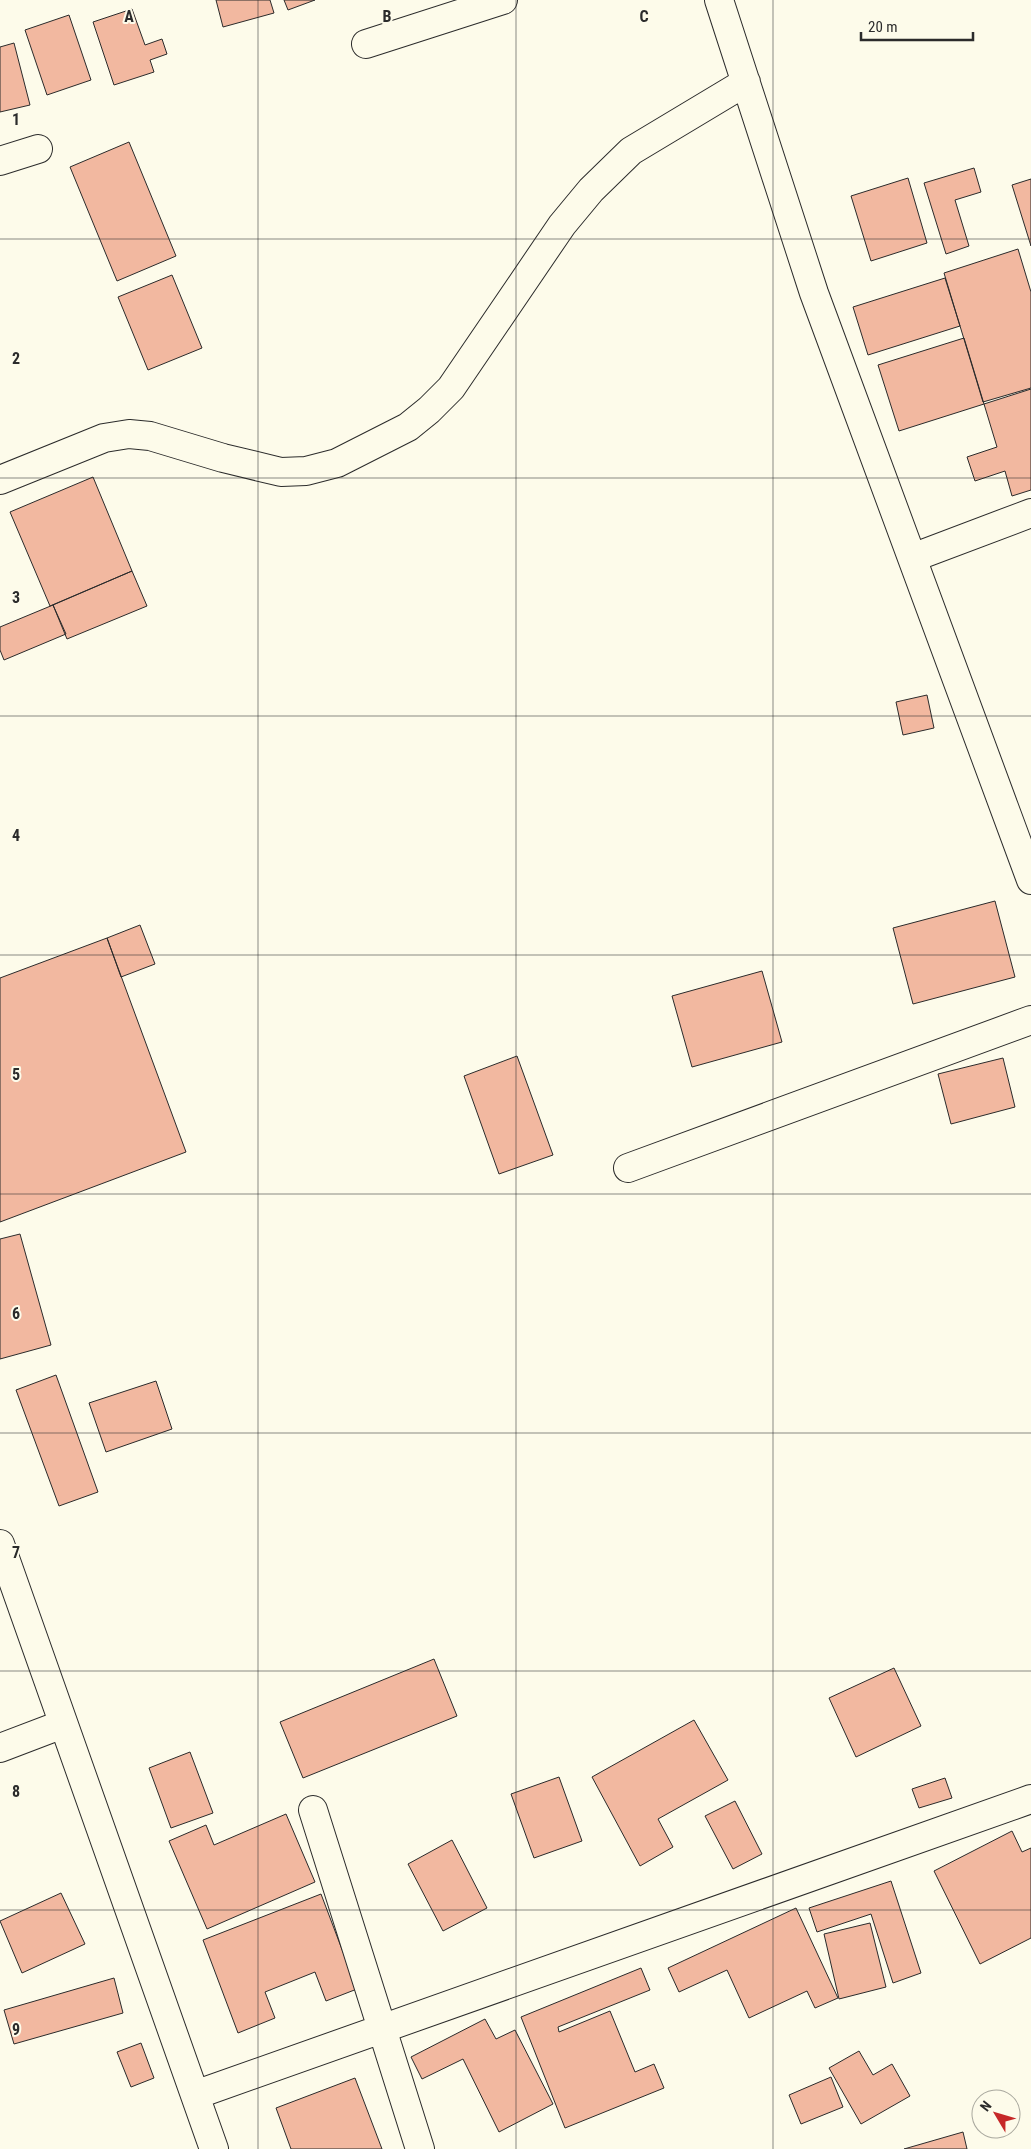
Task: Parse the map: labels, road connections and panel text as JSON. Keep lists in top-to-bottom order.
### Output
{
  "scale_bar": "20 m",
  "north": "top left",
  "grid": {
    "columns": ["A", "B", "C"],
    "rows": [
      "1",
      "2",
      "3",
      "4",
      "5",
      "6",
      "7",
      "8",
      "9"
    ]
  }
}
